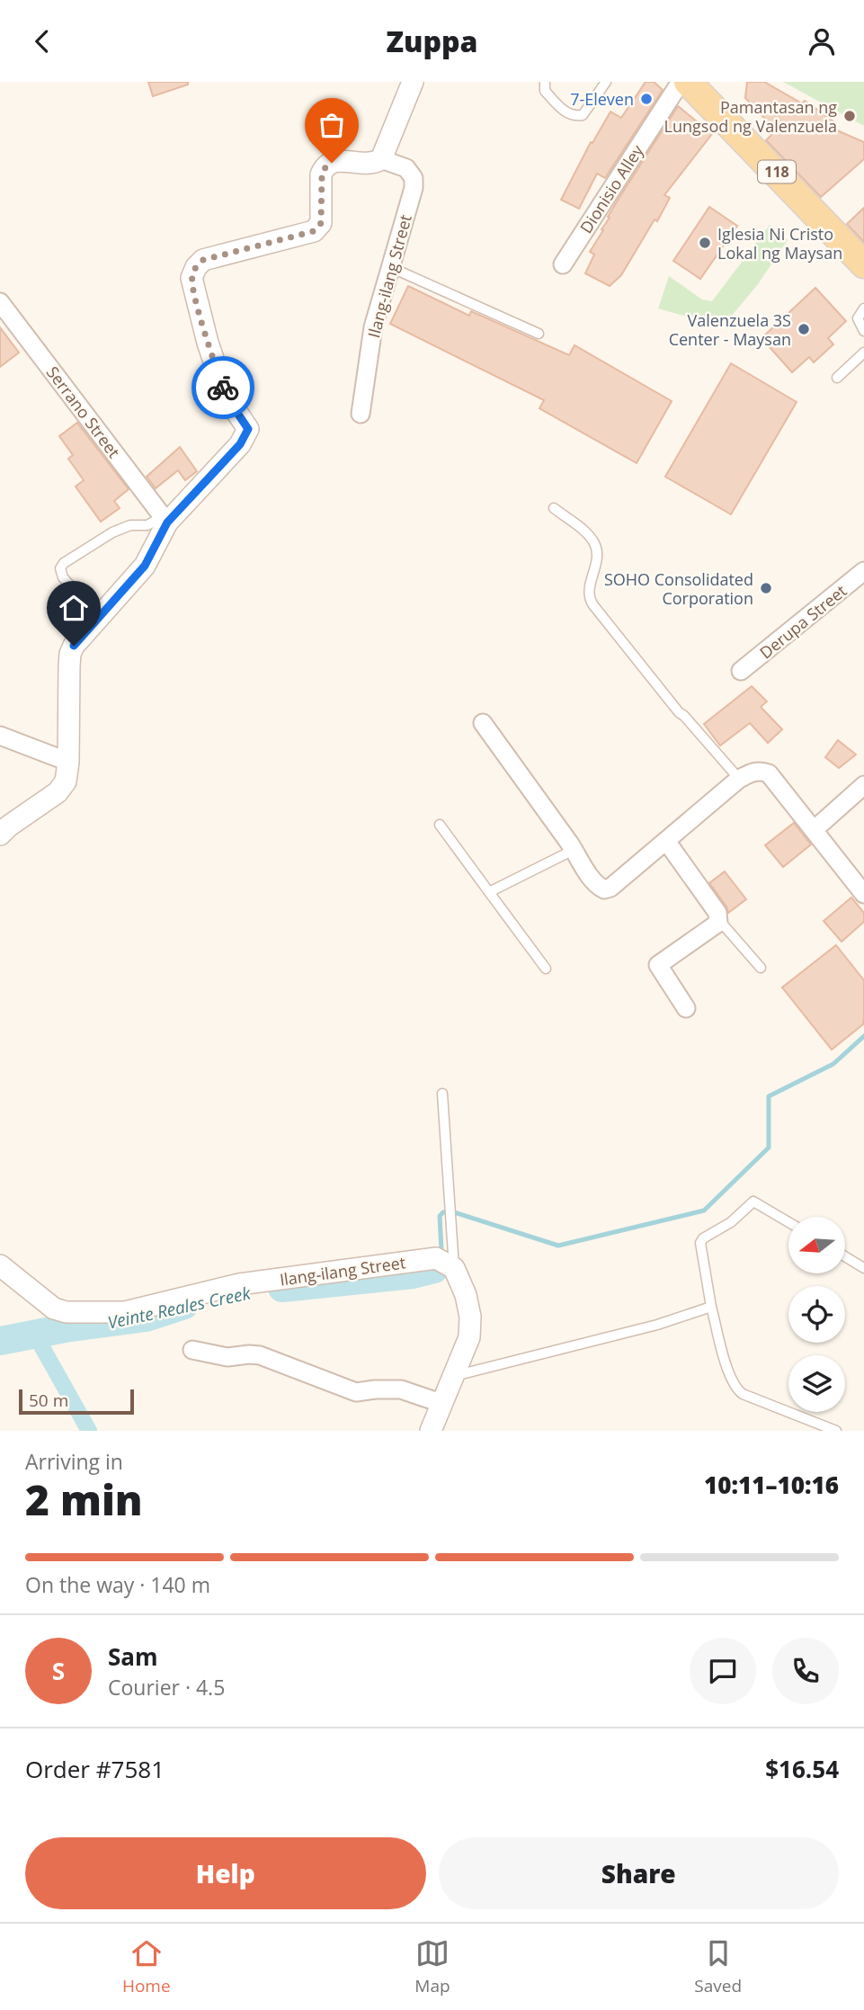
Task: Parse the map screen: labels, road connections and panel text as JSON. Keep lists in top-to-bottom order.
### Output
{
  "streets": {
    "main road": ["118"],
    "street": [
      "Dionisio Alley",
      "Ilang-ilang Street",
      "Serrano Street",
      "Derupa Street"
    ]
  },
  "crossings": [
    ["Ilang-ilang Street", "Serrano Street"]
  ],
  "water": ["Veinte Reales Creek"],
  "places": [
    "7-Eleven",
    "Pamantasan ng Lungsod ng Valenzuela",
    "Iglesia Ni Cristo Lokal ng Maysan",
    "Valenzuela 3S Center - Maysan",
    "SOHO Consolidated Corporation"
  ],
  "scale_bar": "50 m",
  "north": "left",
  "page": {
    "header": "Zuppa",
    "scale": "50 m",
    "heading": ["2 min", "Arriving in", "10:11–10:16"],
    "panel": [
      "Sam",
      "Courier · 4.5",
      "Order #7581",
      "$16.54"
    ],
    "bar": "On the way · 140 m",
    "round": "S",
    "buttons": ["Help", "Share"],
    "tabs": ["Home", "Map", "Saved"]
  }
}
